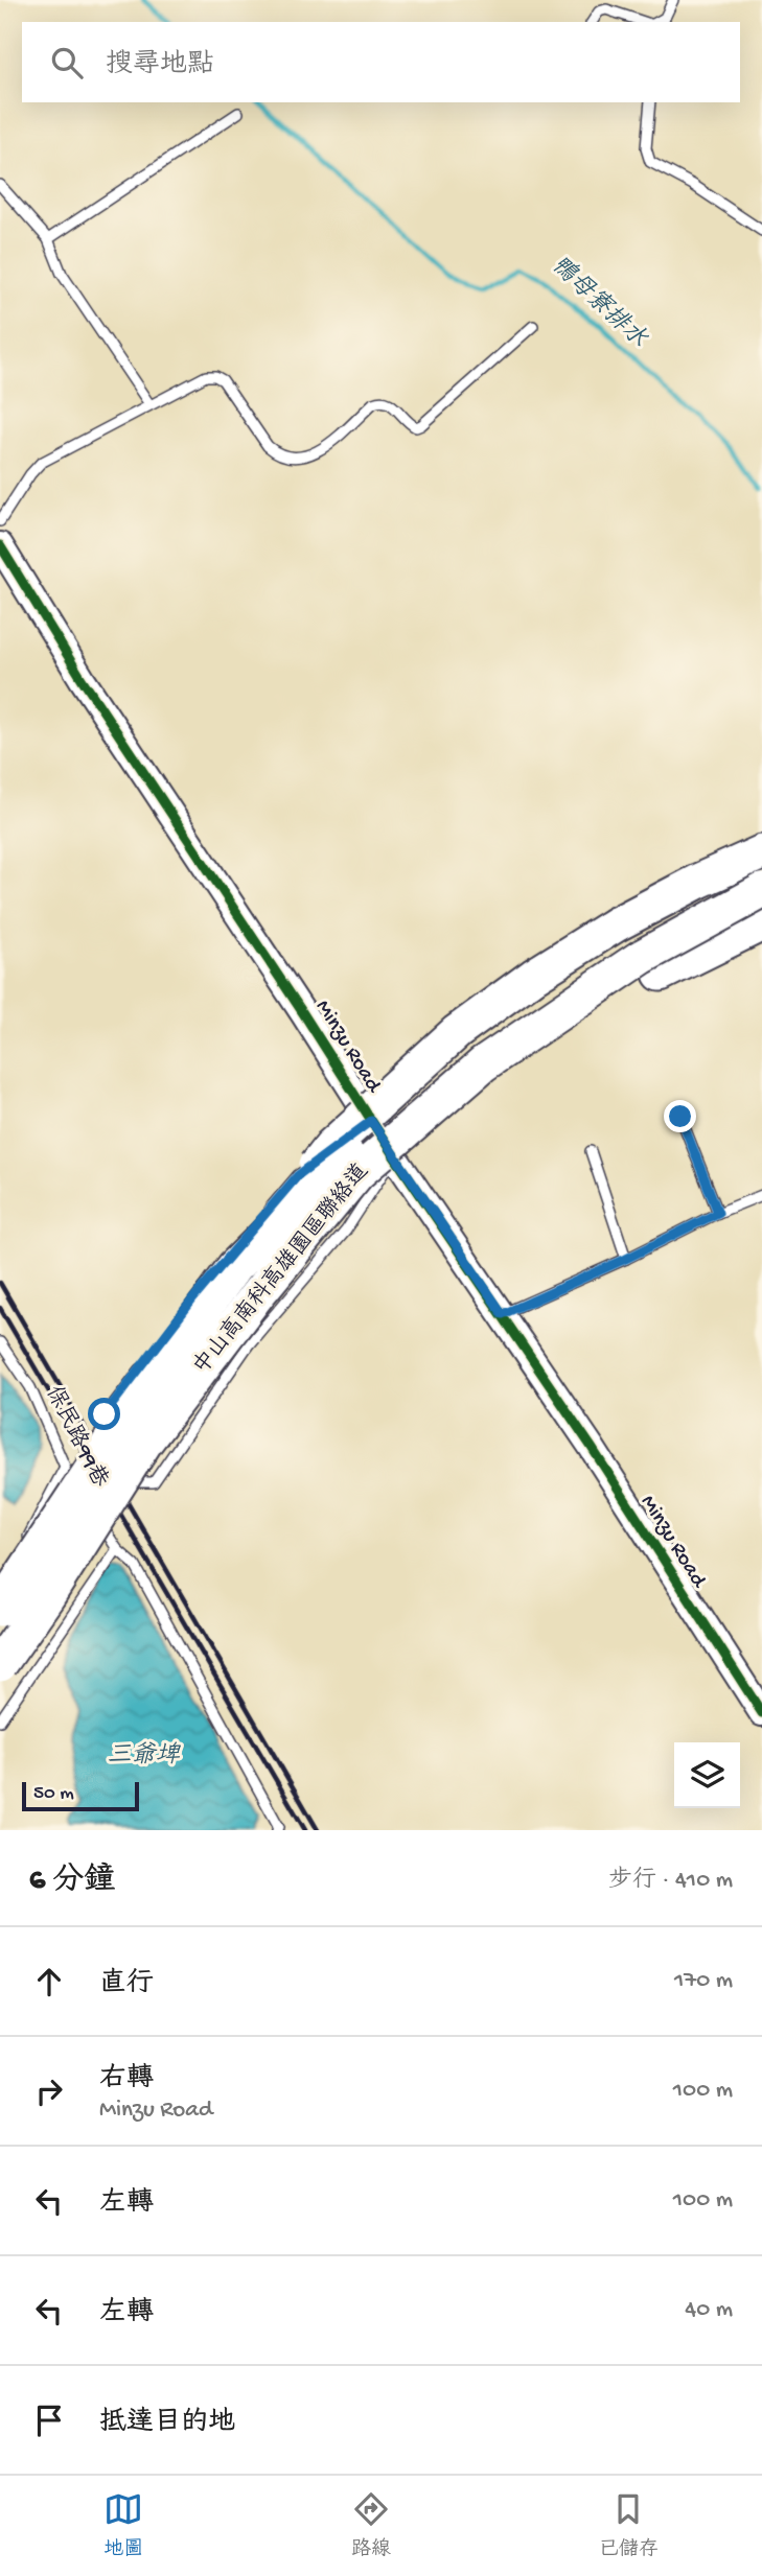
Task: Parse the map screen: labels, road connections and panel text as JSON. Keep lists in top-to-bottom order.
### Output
{
  "streets": {
    "highway": ["中山高南科高雄園區聯絡道"],
    "street": ["Minzu Road"],
    "lane": ["保民路99巷"]
  },
  "water": ["鴨母寮排水", "三爺埤"],
  "scale_bar": "50 m",
  "page": {
    "search": "搜尋地點",
    "scale": "50 m",
    "heading": ["6 分鐘", "步行 · 410 m"],
    "list": [
      ["直行", "170 m"],
      ["右轉", "Minzu Road", "100 m"],
      ["左轉", "100 m"],
      ["左轉", "40 m"],
      "抵達目的地"
    ],
    "nav": ["地圖", "路線", "已儲存"]
  }
}
